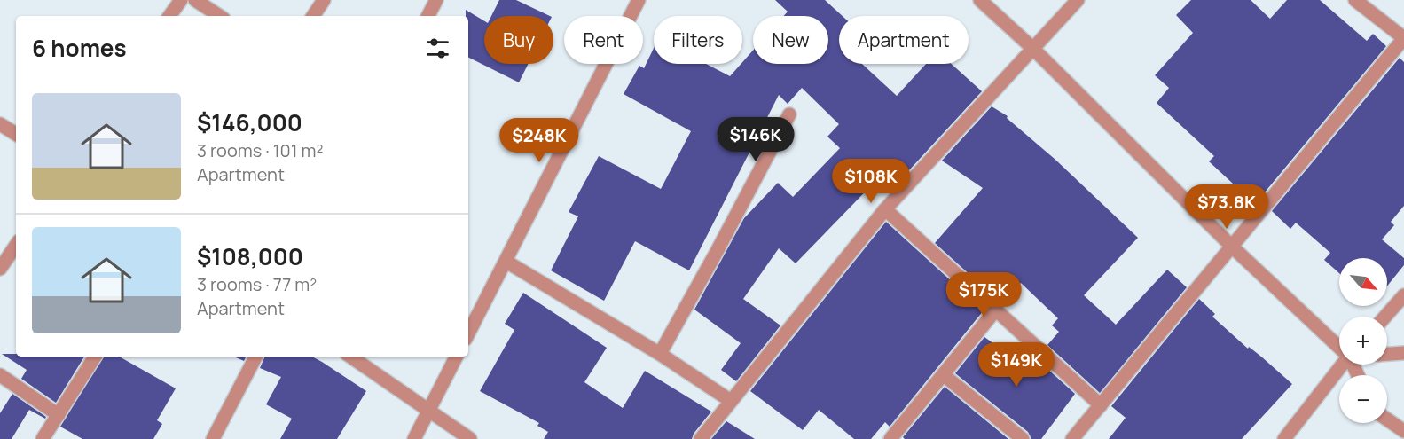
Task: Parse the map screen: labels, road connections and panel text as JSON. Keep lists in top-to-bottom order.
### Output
{
  "north": "bottom right",
  "page": {
    "chip": [
      "Buy",
      "Rent",
      "Filters",
      "New",
      "Apartment"
    ],
    "heading": "6 homes",
    "list": [
      {
        "name": "$146,000",
        "note": "3 rooms · 101 m² · Apartment"
      },
      {
        "name": "$108,000",
        "note": "3 rooms · 77 m² · Apartment"
      }
    ],
    "price": [
      "$146K",
      "$248K",
      "$108K",
      "$73.8K",
      "$175K",
      "$149K"
    ],
    "map_buttons": ["+", "−"]
  }
}
